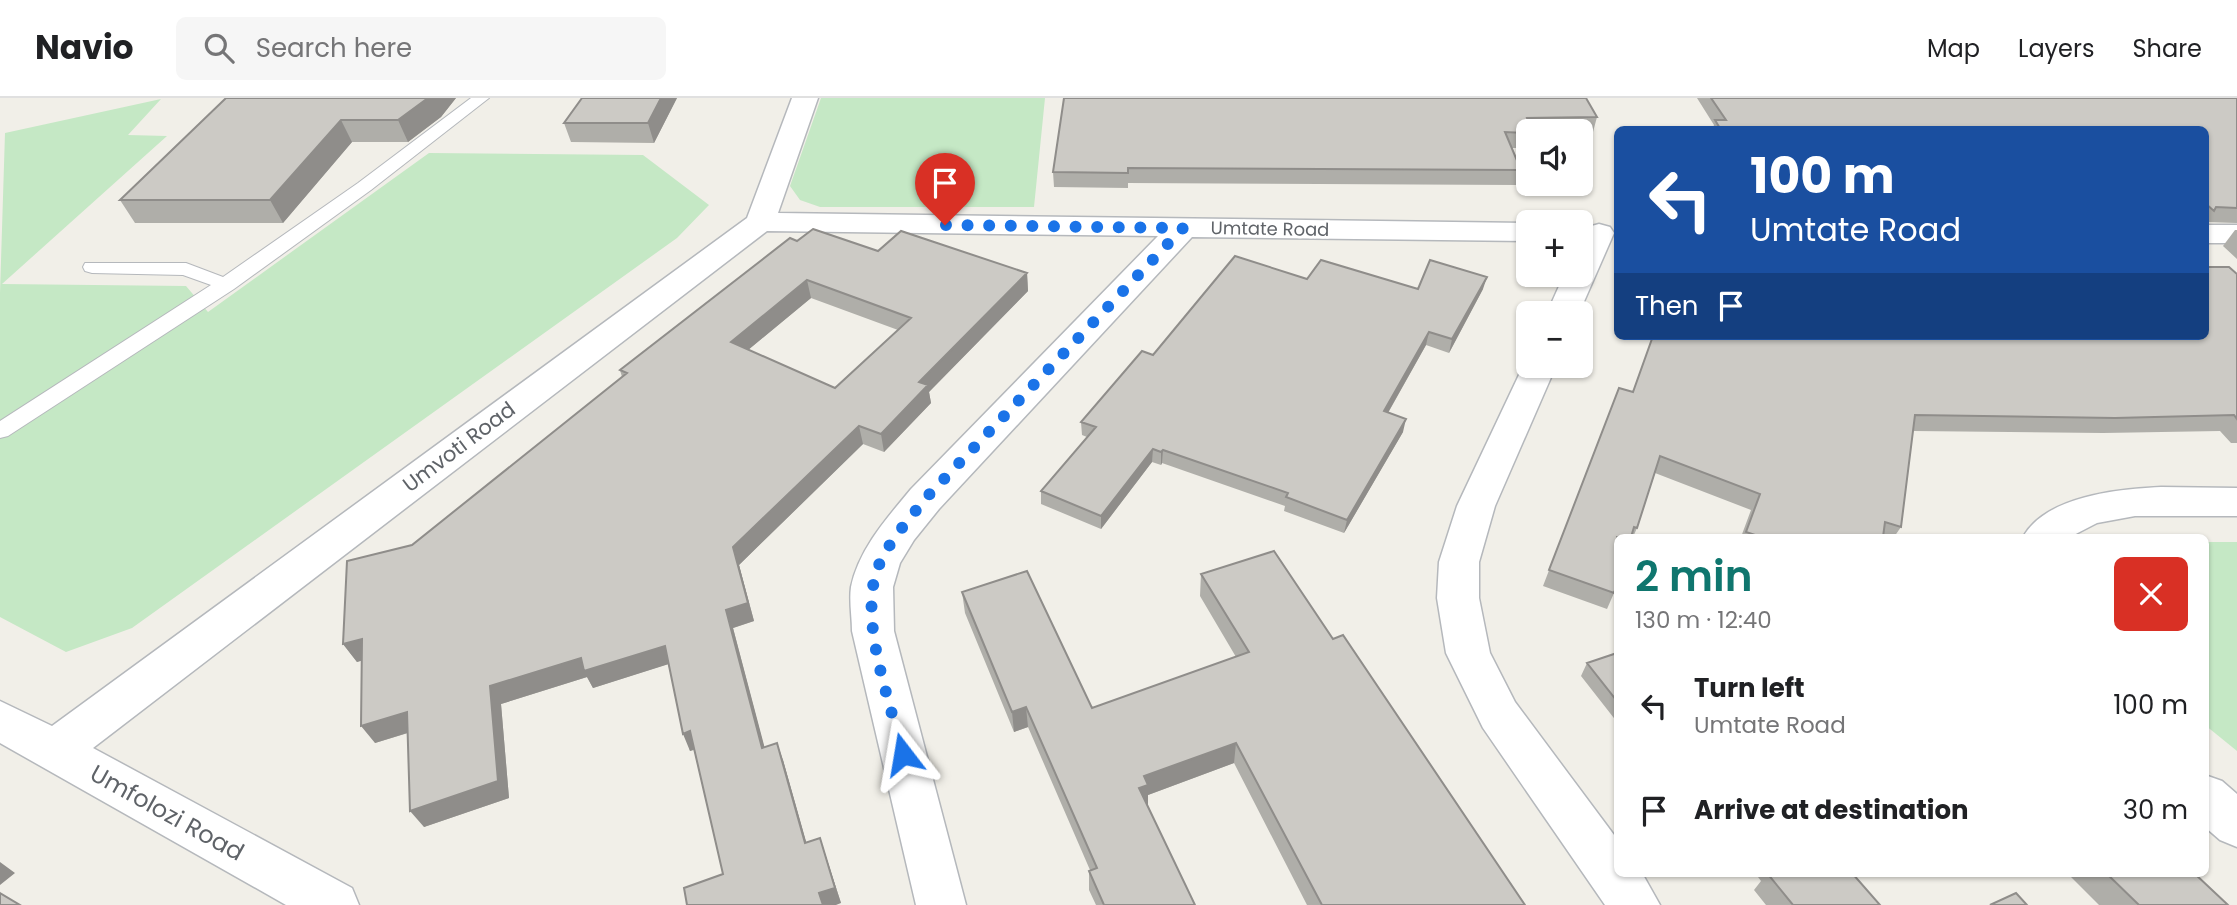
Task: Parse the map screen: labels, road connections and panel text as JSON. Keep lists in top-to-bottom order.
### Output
{
  "streets": {
    "street": ["Umtate Road", "Umvoti Road", "Umfolozi Road"]
  },
  "crossings": [
    ["Umtate Road", "Umvoti Road"],
    ["Umvoti Road", "Umfolozi Road"]
  ],
  "page": {
    "header": "Navio",
    "search": "Search here",
    "nav": ["Map", "Layers", "Share"],
    "map_buttons": ["+", "−"],
    "turn": ["100 m", "Umtate Road"],
    "then": "Then",
    "heading": ["2 min", "130 m · 12:40"],
    "list": [
      {
        "name": "Turn left",
        "note": "Umtate Road",
        "value": "100 m"
      },
      {
        "name": "Arrive at destination",
        "value": "30 m"
      }
    ]
  }
}
